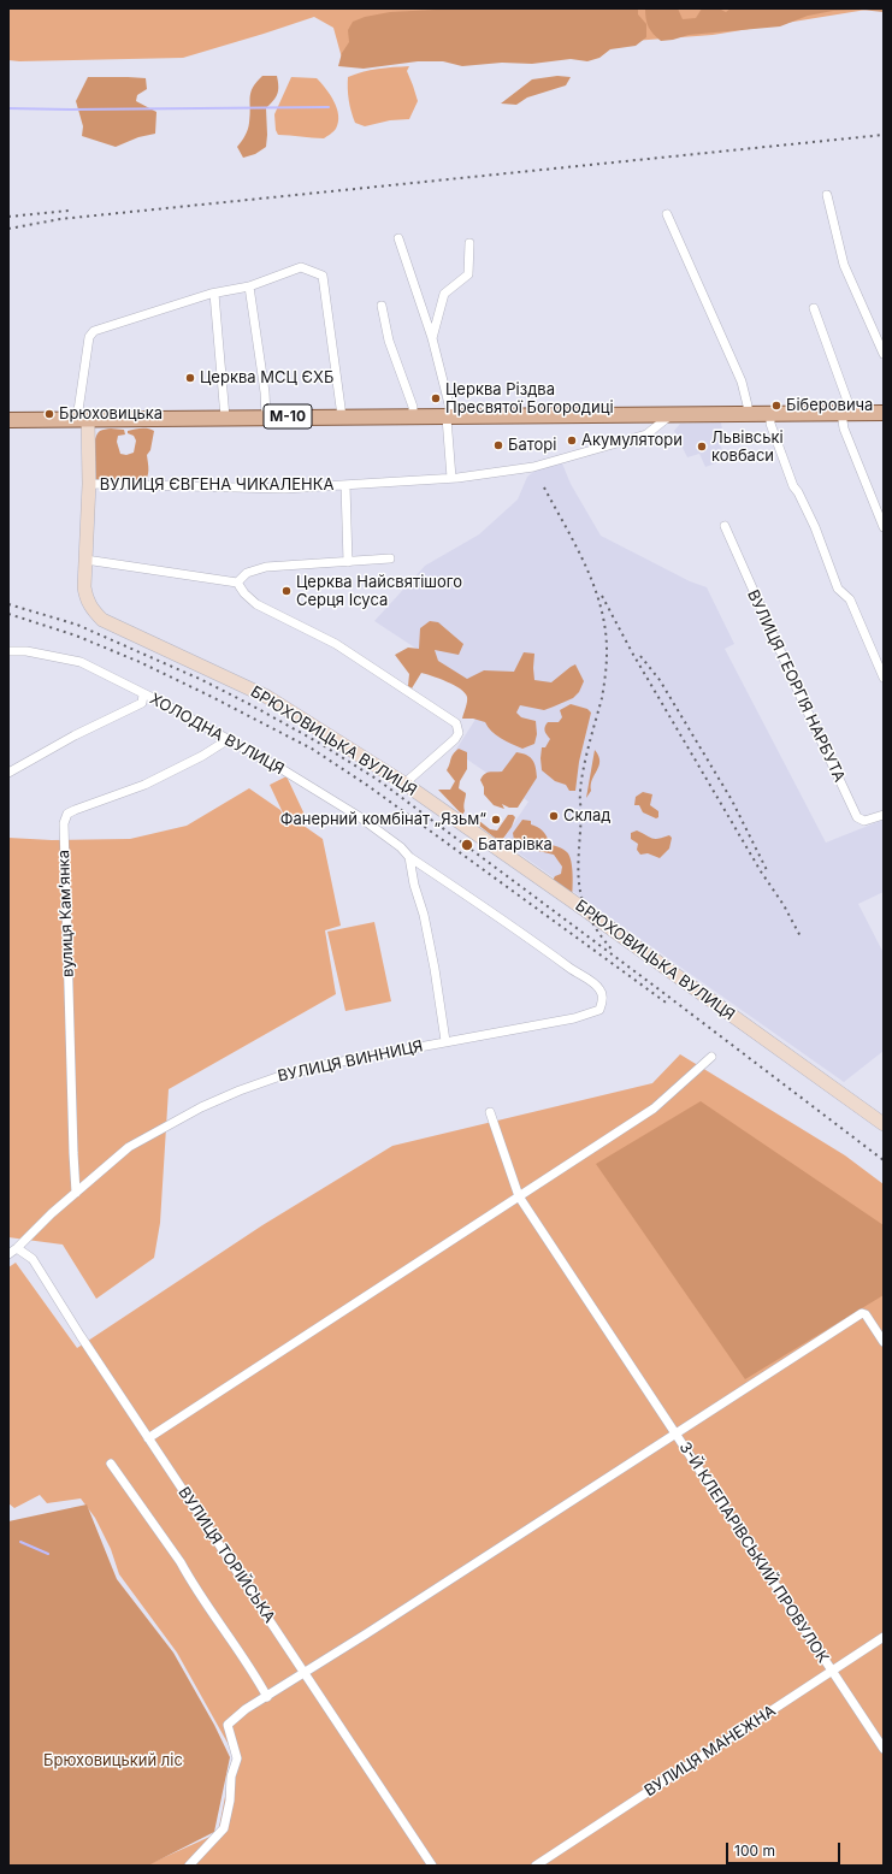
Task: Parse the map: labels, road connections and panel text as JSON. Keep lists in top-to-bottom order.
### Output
{
  "streets": {
    "main road": ["М-10", "БРЮХОВИЦЬКА ВУЛИЦЯ"],
    "street": [
      "ВУЛИЦЯ ЄВГЕНА ЧИКАЛЕНКА",
      "ВУЛИЦЯ ГЕОРГІЯ НАРБУТА",
      "ХОЛОДНА ВУЛИЦЯ",
      "вулиця Камʼянка",
      "ВУЛИЦЯ ВИННИЦЯ",
      "3-Й КЛЕПАРІВСЬКИЙ ПРОВУЛОК",
      "ВУЛИЦЯ ТОРІЙСЬКА",
      "ВУЛИЦЯ МАНЕЖНА"
    ]
  },
  "crossings": [
    ["М-10", "ВУЛИЦЯ ЄВГЕНА ЧИКАЛЕНКА"],
    ["М-10", "БРЮХОВИЦЬКА ВУЛИЦЯ"],
    ["ВУЛИЦЯ ЄВГЕНА ЧИКАЛЕНКА", "БРЮХОВИЦЬКА ВУЛИЦЯ"],
    ["ХОЛОДНА ВУЛИЦЯ", "вулиця Камʼянка"],
    ["ХОЛОДНА ВУЛИЦЯ", "ВУЛИЦЯ ВИННИЦЯ"],
    ["вулиця Камʼянка", "ВУЛИЦЯ ВИННИЦЯ"],
    ["ВУЛИЦЯ ВИННИЦЯ", "ВУЛИЦЯ ТОРІЙСЬКА"],
    ["3-Й КЛЕПАРІВСЬКИЙ ПРОВУЛОК", "ВУЛИЦЯ МАНЕЖНА"]
  ],
  "parks": ["Брюховицький ліс"],
  "places": [
    "Церква МСЦ ЄХБ",
    "Церква Різдва Пресвятої Богородиці",
    "Біберовича",
    "Брюховицька",
    "Акумулятори",
    "Баторі",
    "Львівські ковбаси",
    "Церква Найсвятішого Серця Ісуса",
    "Склад",
    "Фанерний комбінат „Язьм“",
    "Батарівка"
  ],
  "scale_bar": "100 m"
}
